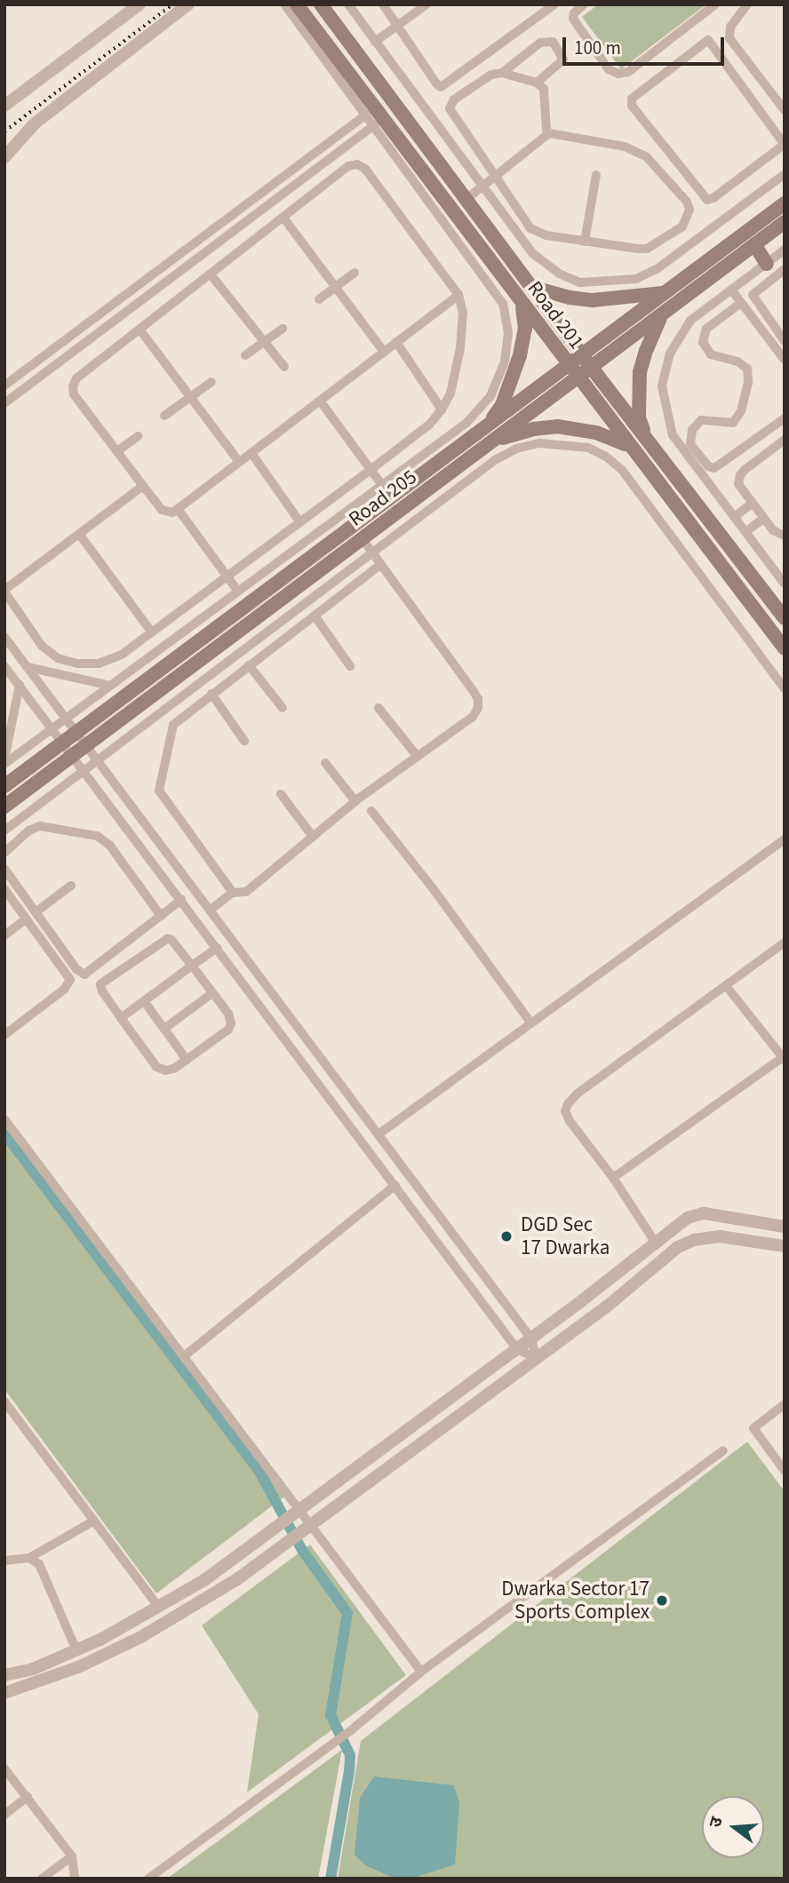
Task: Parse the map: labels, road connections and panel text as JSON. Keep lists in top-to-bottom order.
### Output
{
  "streets": {
    "main road": ["Road 201", "Road 205"]
  },
  "crossings": [
    ["Road 201", "Road 205"]
  ],
  "places": ["DGD Sec 17 Dwarka", "Dwarka Sector 17 Sports Complex"],
  "scale_bar": "100 m",
  "north": "left"
}
